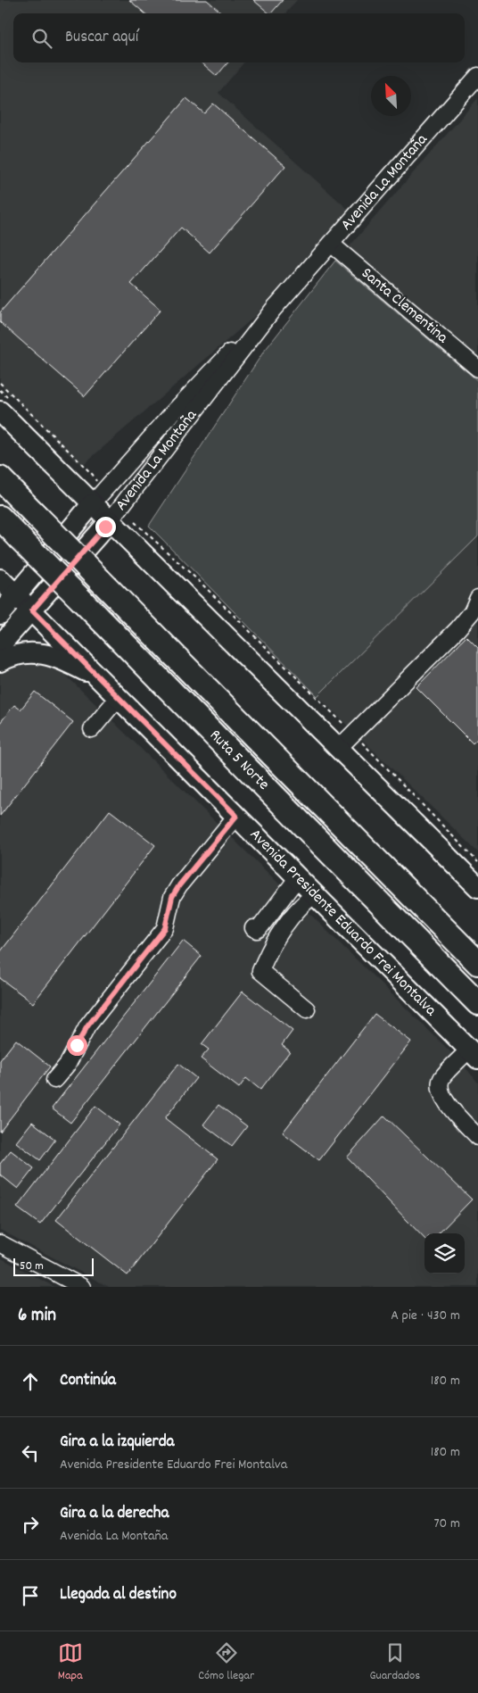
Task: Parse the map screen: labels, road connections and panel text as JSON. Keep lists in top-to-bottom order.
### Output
{
  "streets": {
    "highway": ["Ruta 5 Norte"],
    "main road": ["Avenida La Montaña", "Avenida Presidente Eduardo Frei Montalva"],
    "street": ["Santa Clementina"]
  },
  "crossings": [
    ["Avenida La Montaña", "Santa Clementina"],
    ["Avenida La Montaña", "Avenida Presidente Eduardo Frei Montalva"]
  ],
  "scale_bar": "50 m",
  "north": "top left",
  "page": {
    "search": "Buscar aquí",
    "scale": "50 m",
    "heading": ["6 min", "A pie · 430 m"],
    "list": [
      ["Continúa", "180 m"],
      ["Gira a la izquierda", "Avenida Presidente Eduardo Frei Montalva", "180 m"],
      ["Gira a la derecha", "Avenida La Montaña", "70 m"],
      "Llegada al destino"
    ],
    "nav": ["Mapa", "Cómo llegar", "Guardados"]
  }
}
